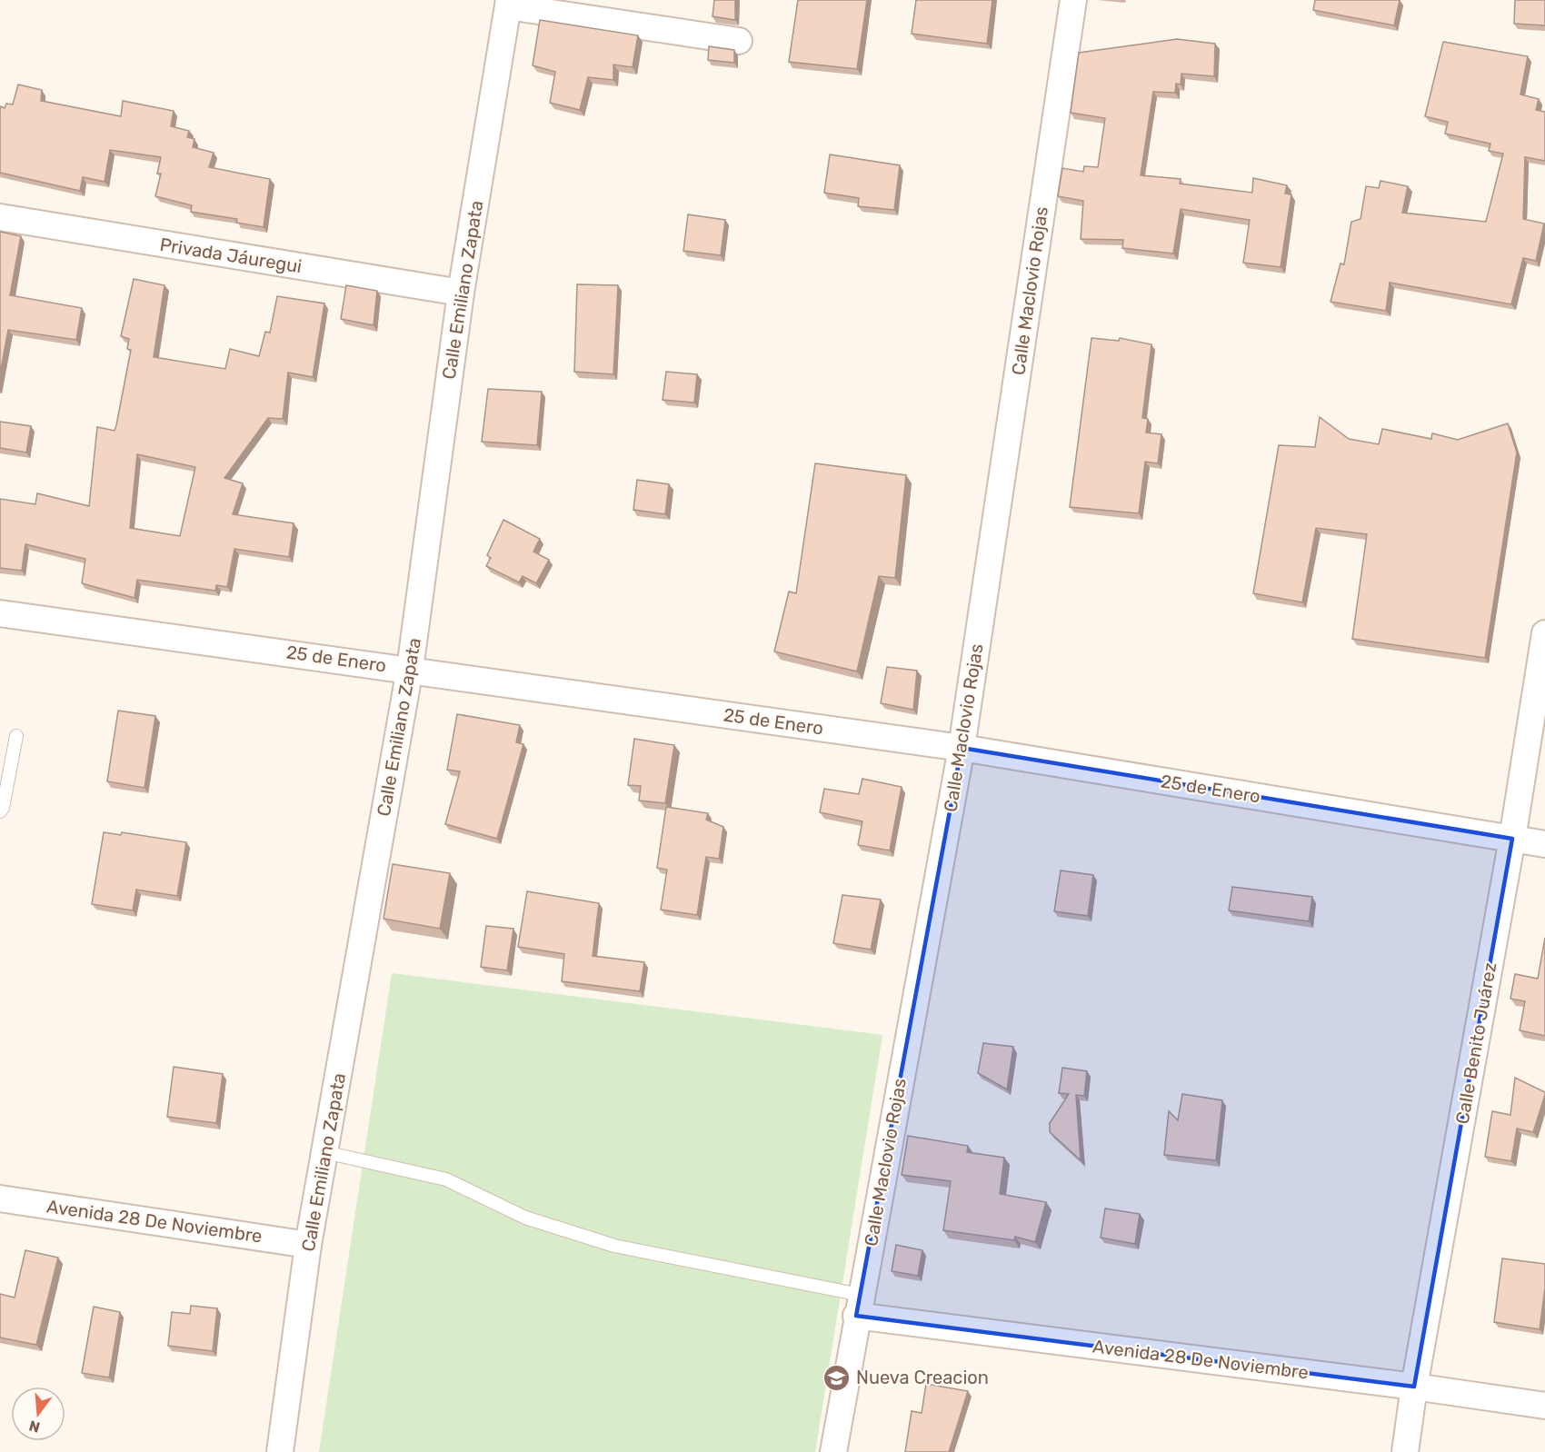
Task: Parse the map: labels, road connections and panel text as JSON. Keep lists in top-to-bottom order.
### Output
{
  "streets": {
    "street": [
      "Privada Jáuregui",
      "Calle Emiliano Zapata",
      "Calle Maclovio Rojas",
      "25 de Enero",
      "Calle Benito Juárez",
      "Avenida 28 De Noviembre"
    ]
  },
  "crossings": [
    ["Privada Jáuregui", "Calle Emiliano Zapata"],
    ["Calle Emiliano Zapata", "25 de Enero"],
    ["Calle Emiliano Zapata", "Avenida 28 De Noviembre"],
    ["Calle Maclovio Rojas", "25 de Enero"],
    ["Calle Maclovio Rojas", "Avenida 28 De Noviembre"],
    ["25 de Enero", "Calle Benito Juárez"],
    ["Calle Benito Juárez", "Avenida 28 De Noviembre"]
  ],
  "places": {
    "school or university": ["Nueva Creacion"]
  },
  "north": "bottom"
}
